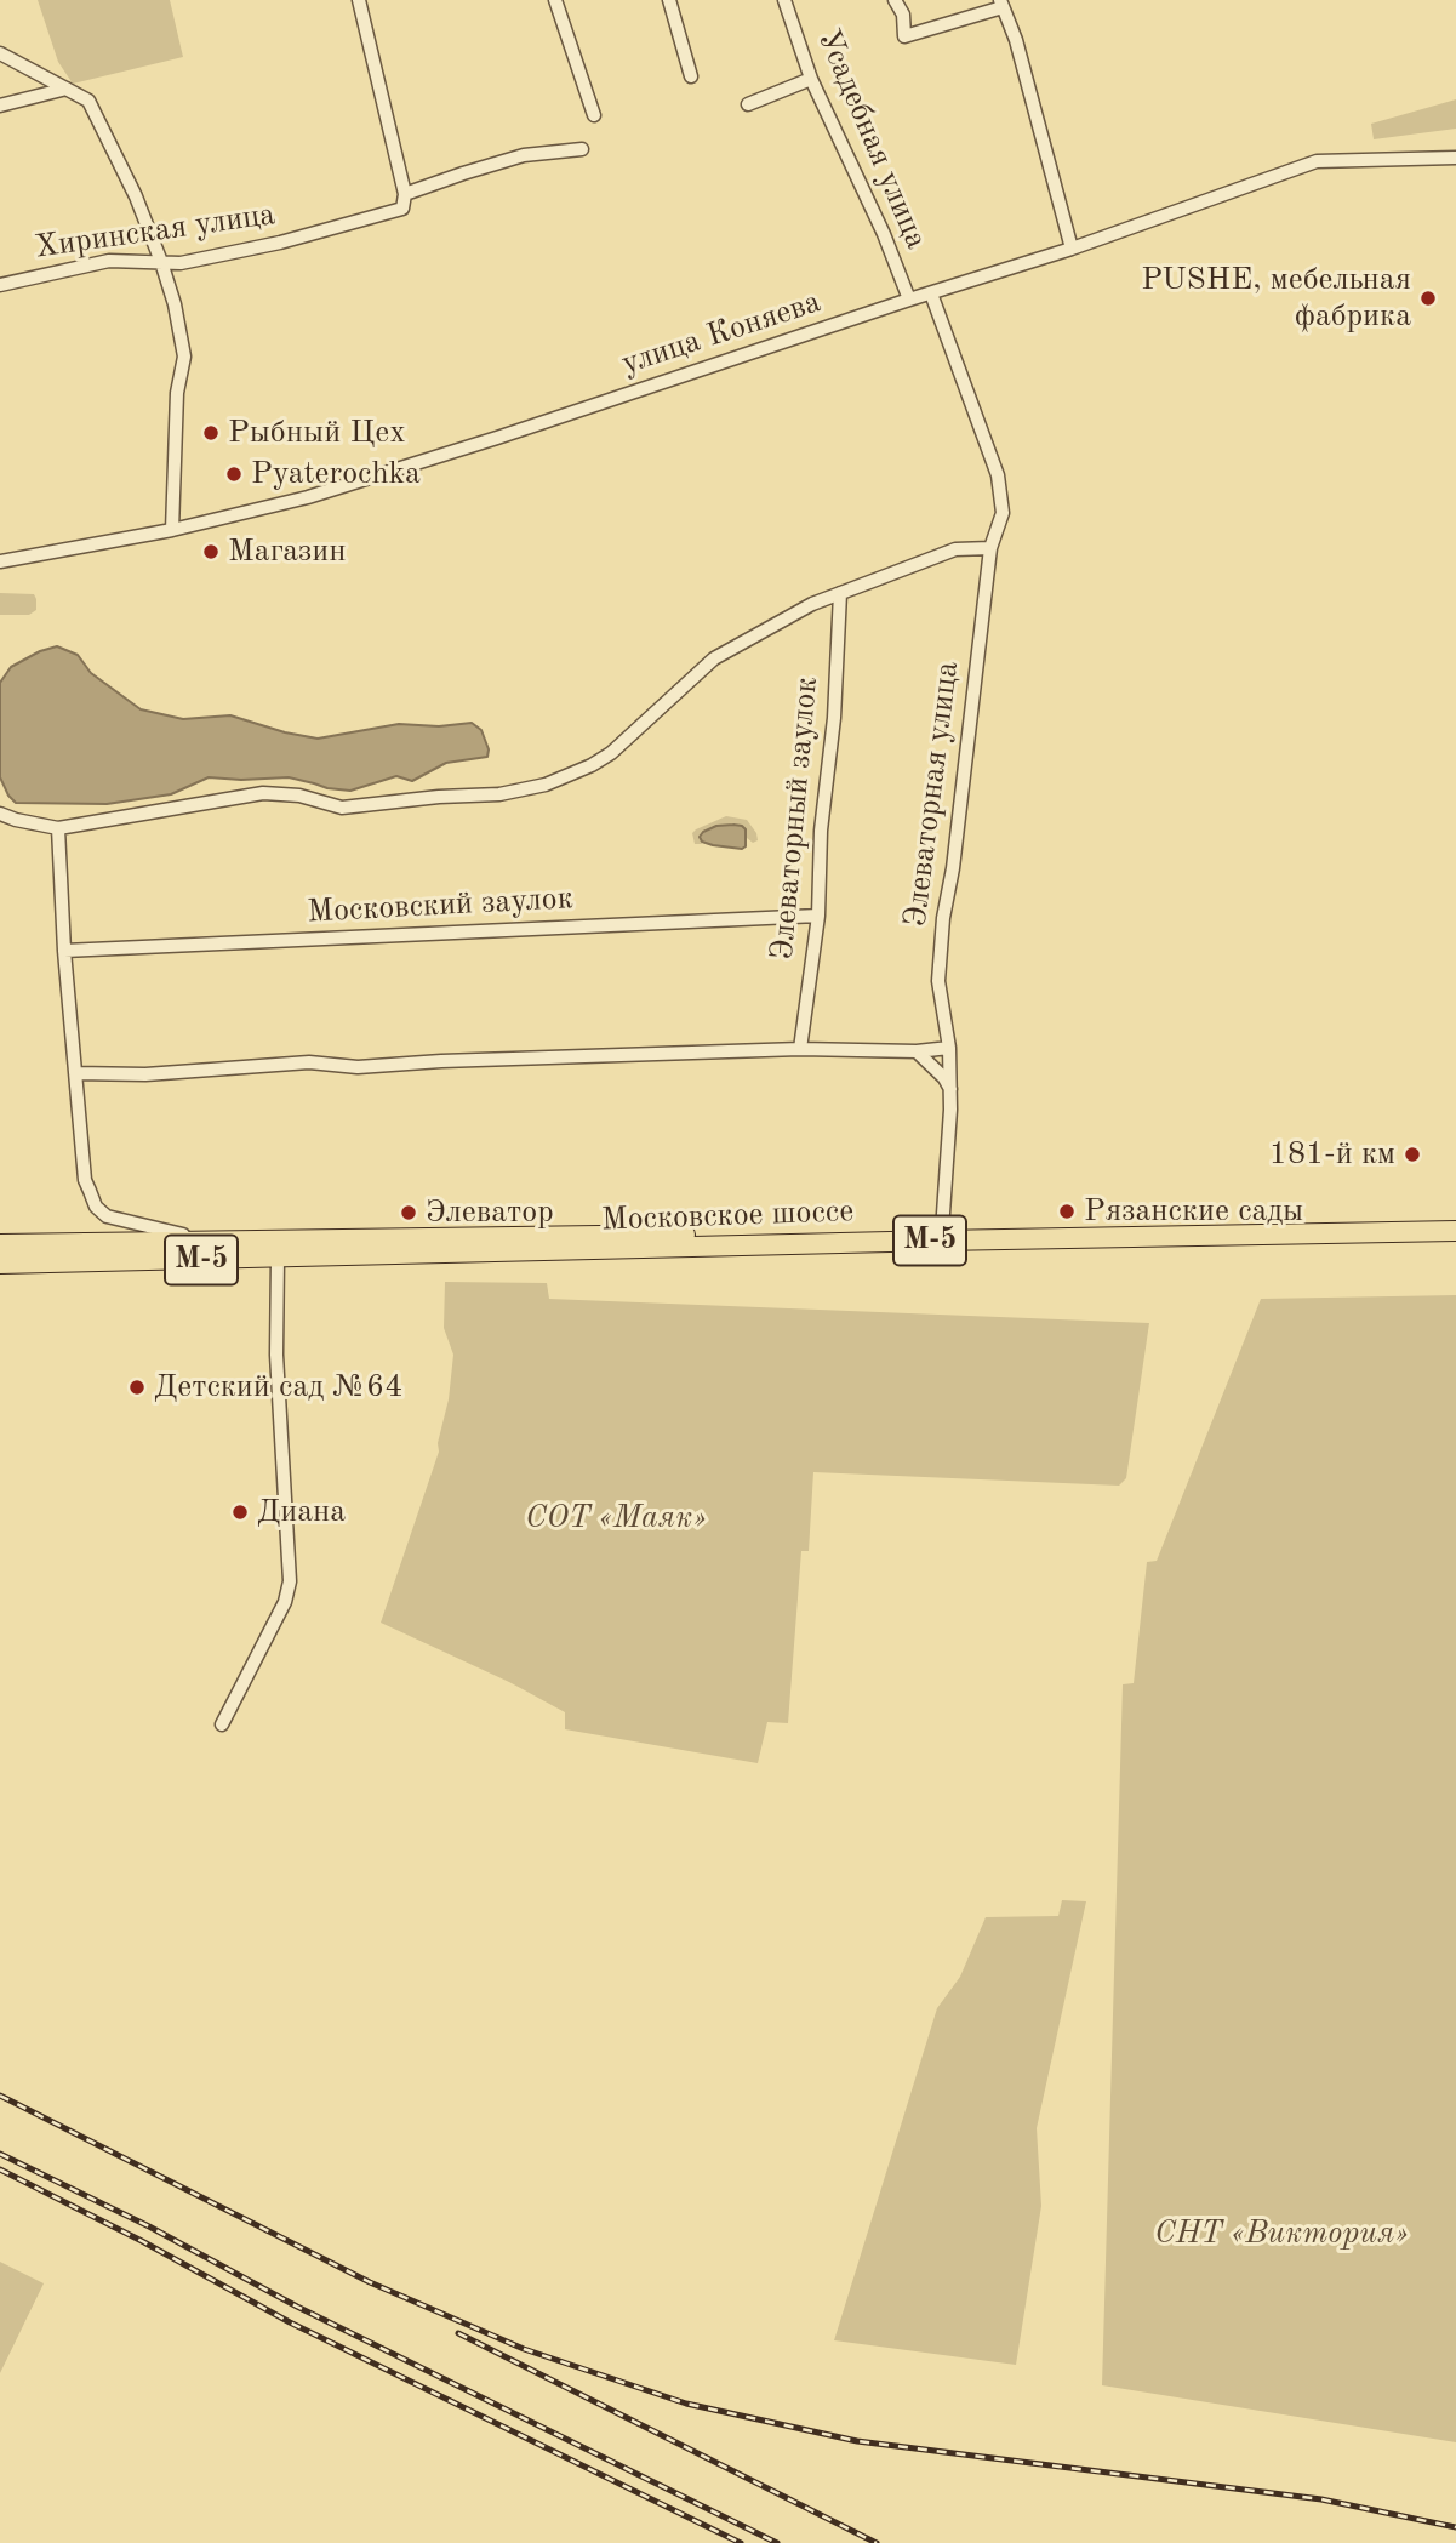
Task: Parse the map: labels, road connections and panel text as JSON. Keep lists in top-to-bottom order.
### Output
{
  "streets": {
    "highway": ["Московское шоссе", "М-5"],
    "street": [
      "Усадебная улица",
      "Хиринская улица",
      "улица Коняева",
      "Элеваторная улица",
      "Элеваторный заулок",
      "Московский заулок"
    ]
  },
  "crossings": [
    ["Усадебная улица", "улица Коняева"],
    ["улица Коняева", "Элеваторная улица"],
    ["Элеваторная улица", "Московское шоссе"],
    ["Элеваторный заулок", "Московский заулок"]
  ],
  "parks": ["СОТ «Маяк»", "СНТ «Виктория»"],
  "places": [
    "PUSHE, мебельная фабрика",
    "Рыбный Цех",
    "Pyaterochka",
    "Магазин",
    "181-й км",
    "Рязанские сады",
    "Элеватор",
    "Детский сад №64",
    "Диана"
  ]
}
